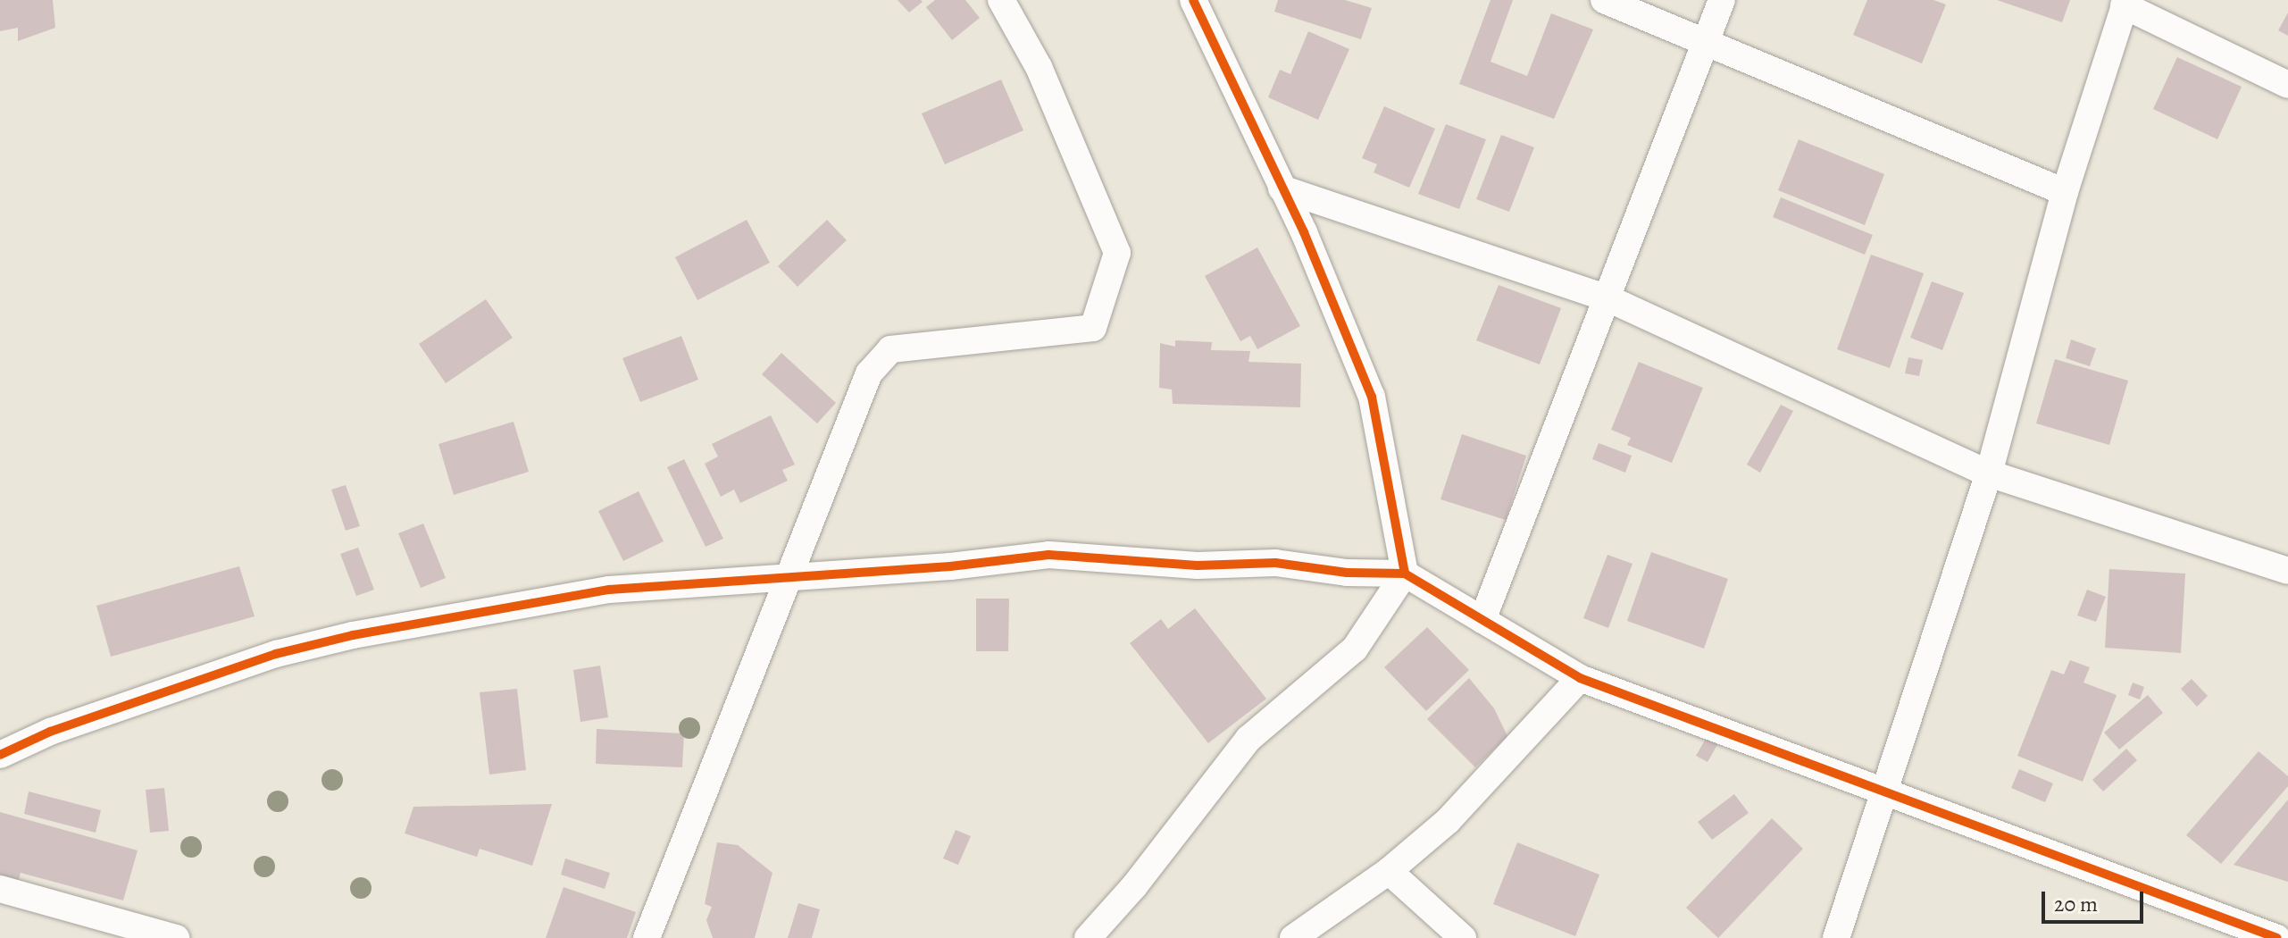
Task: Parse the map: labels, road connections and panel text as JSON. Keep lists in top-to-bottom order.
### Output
{
  "scale_bar": "20 m"
}
